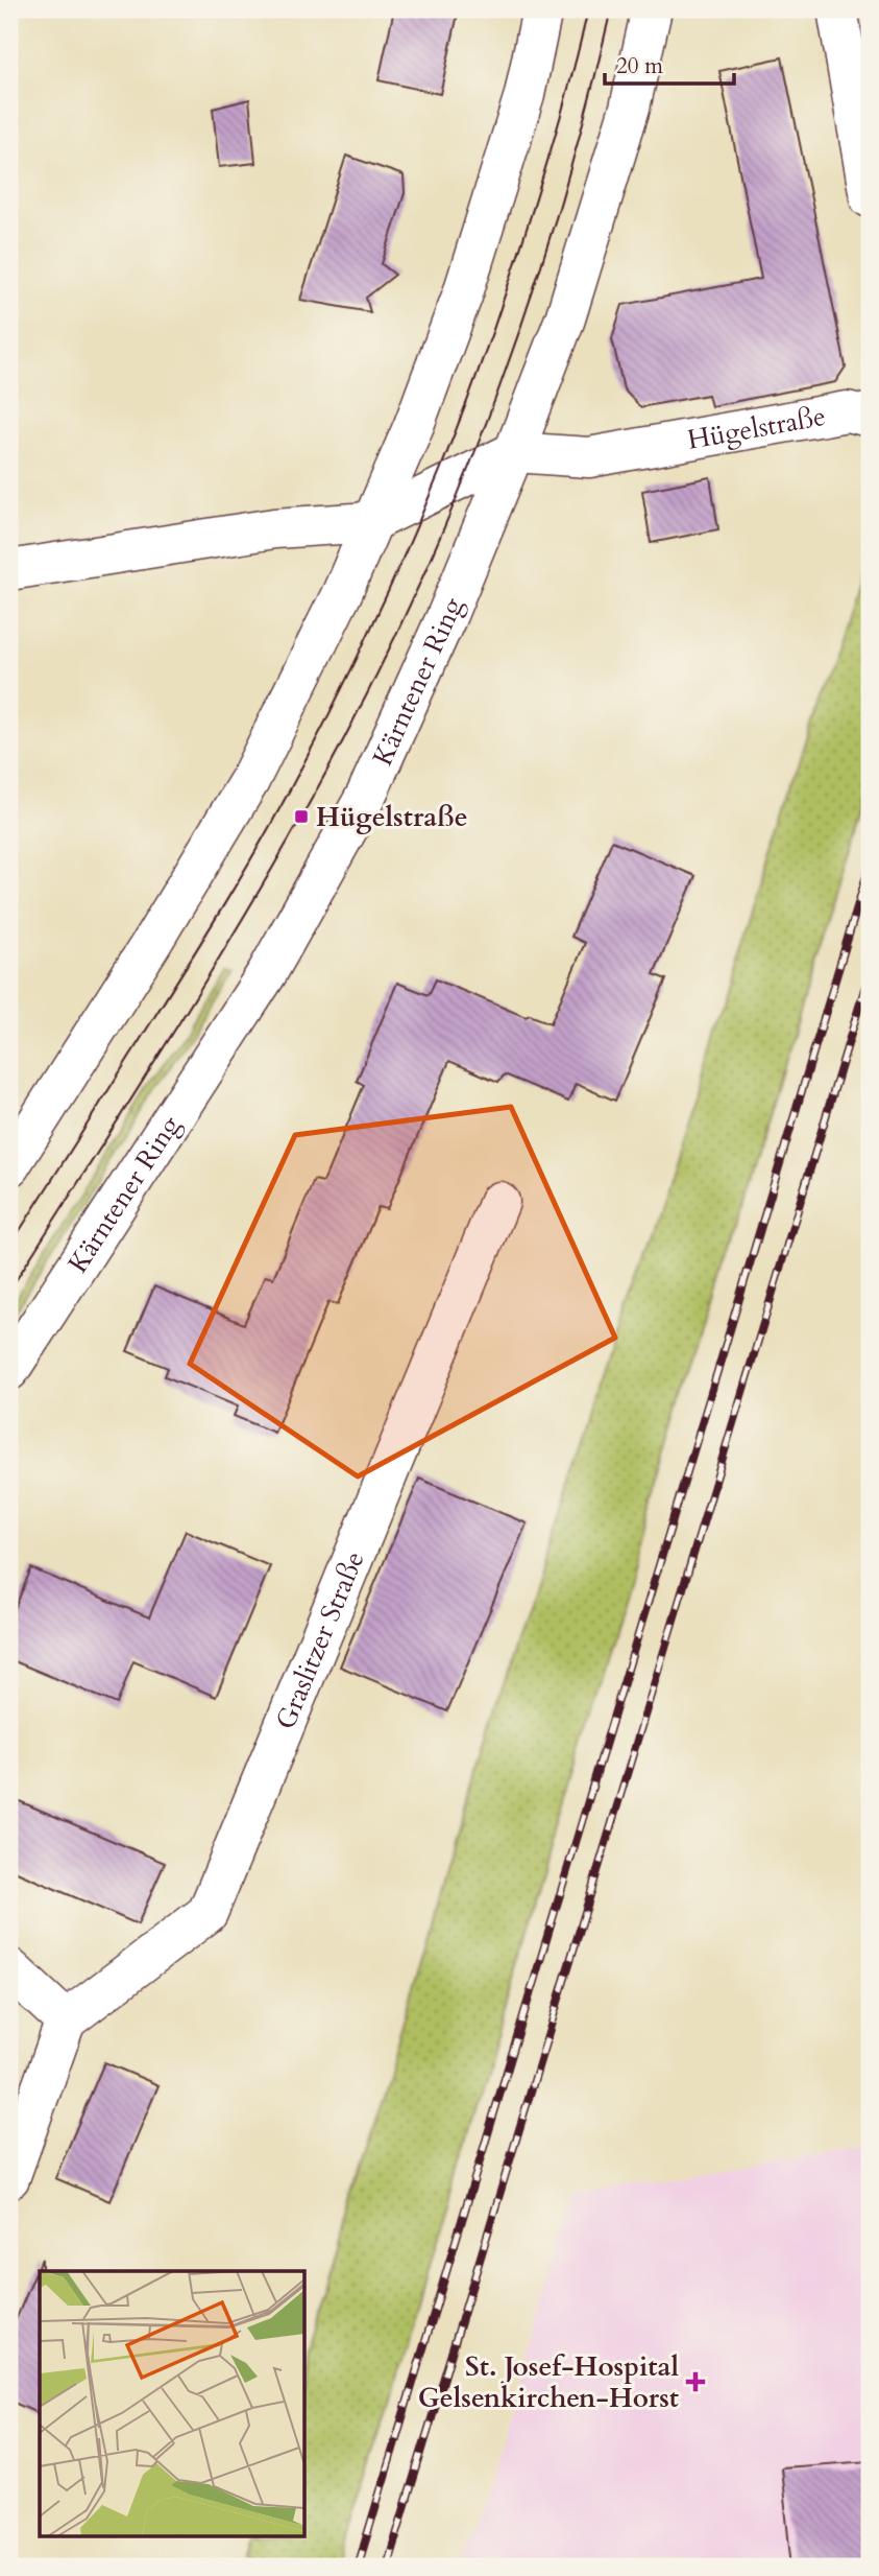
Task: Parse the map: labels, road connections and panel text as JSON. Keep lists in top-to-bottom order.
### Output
{
  "streets": {
    "main road": ["Hügelstraße", "Kärntener Ring", "Graslitzer Straße"]
  },
  "crossings": [
    ["Hügelstraße", "Kärntener Ring"]
  ],
  "places": {
    "transit": ["Hügelstraße"],
    "health": ["St. Josef-Hospital Gelsenkirchen-Horst"]
  },
  "scale_bar": "20 m"
}
